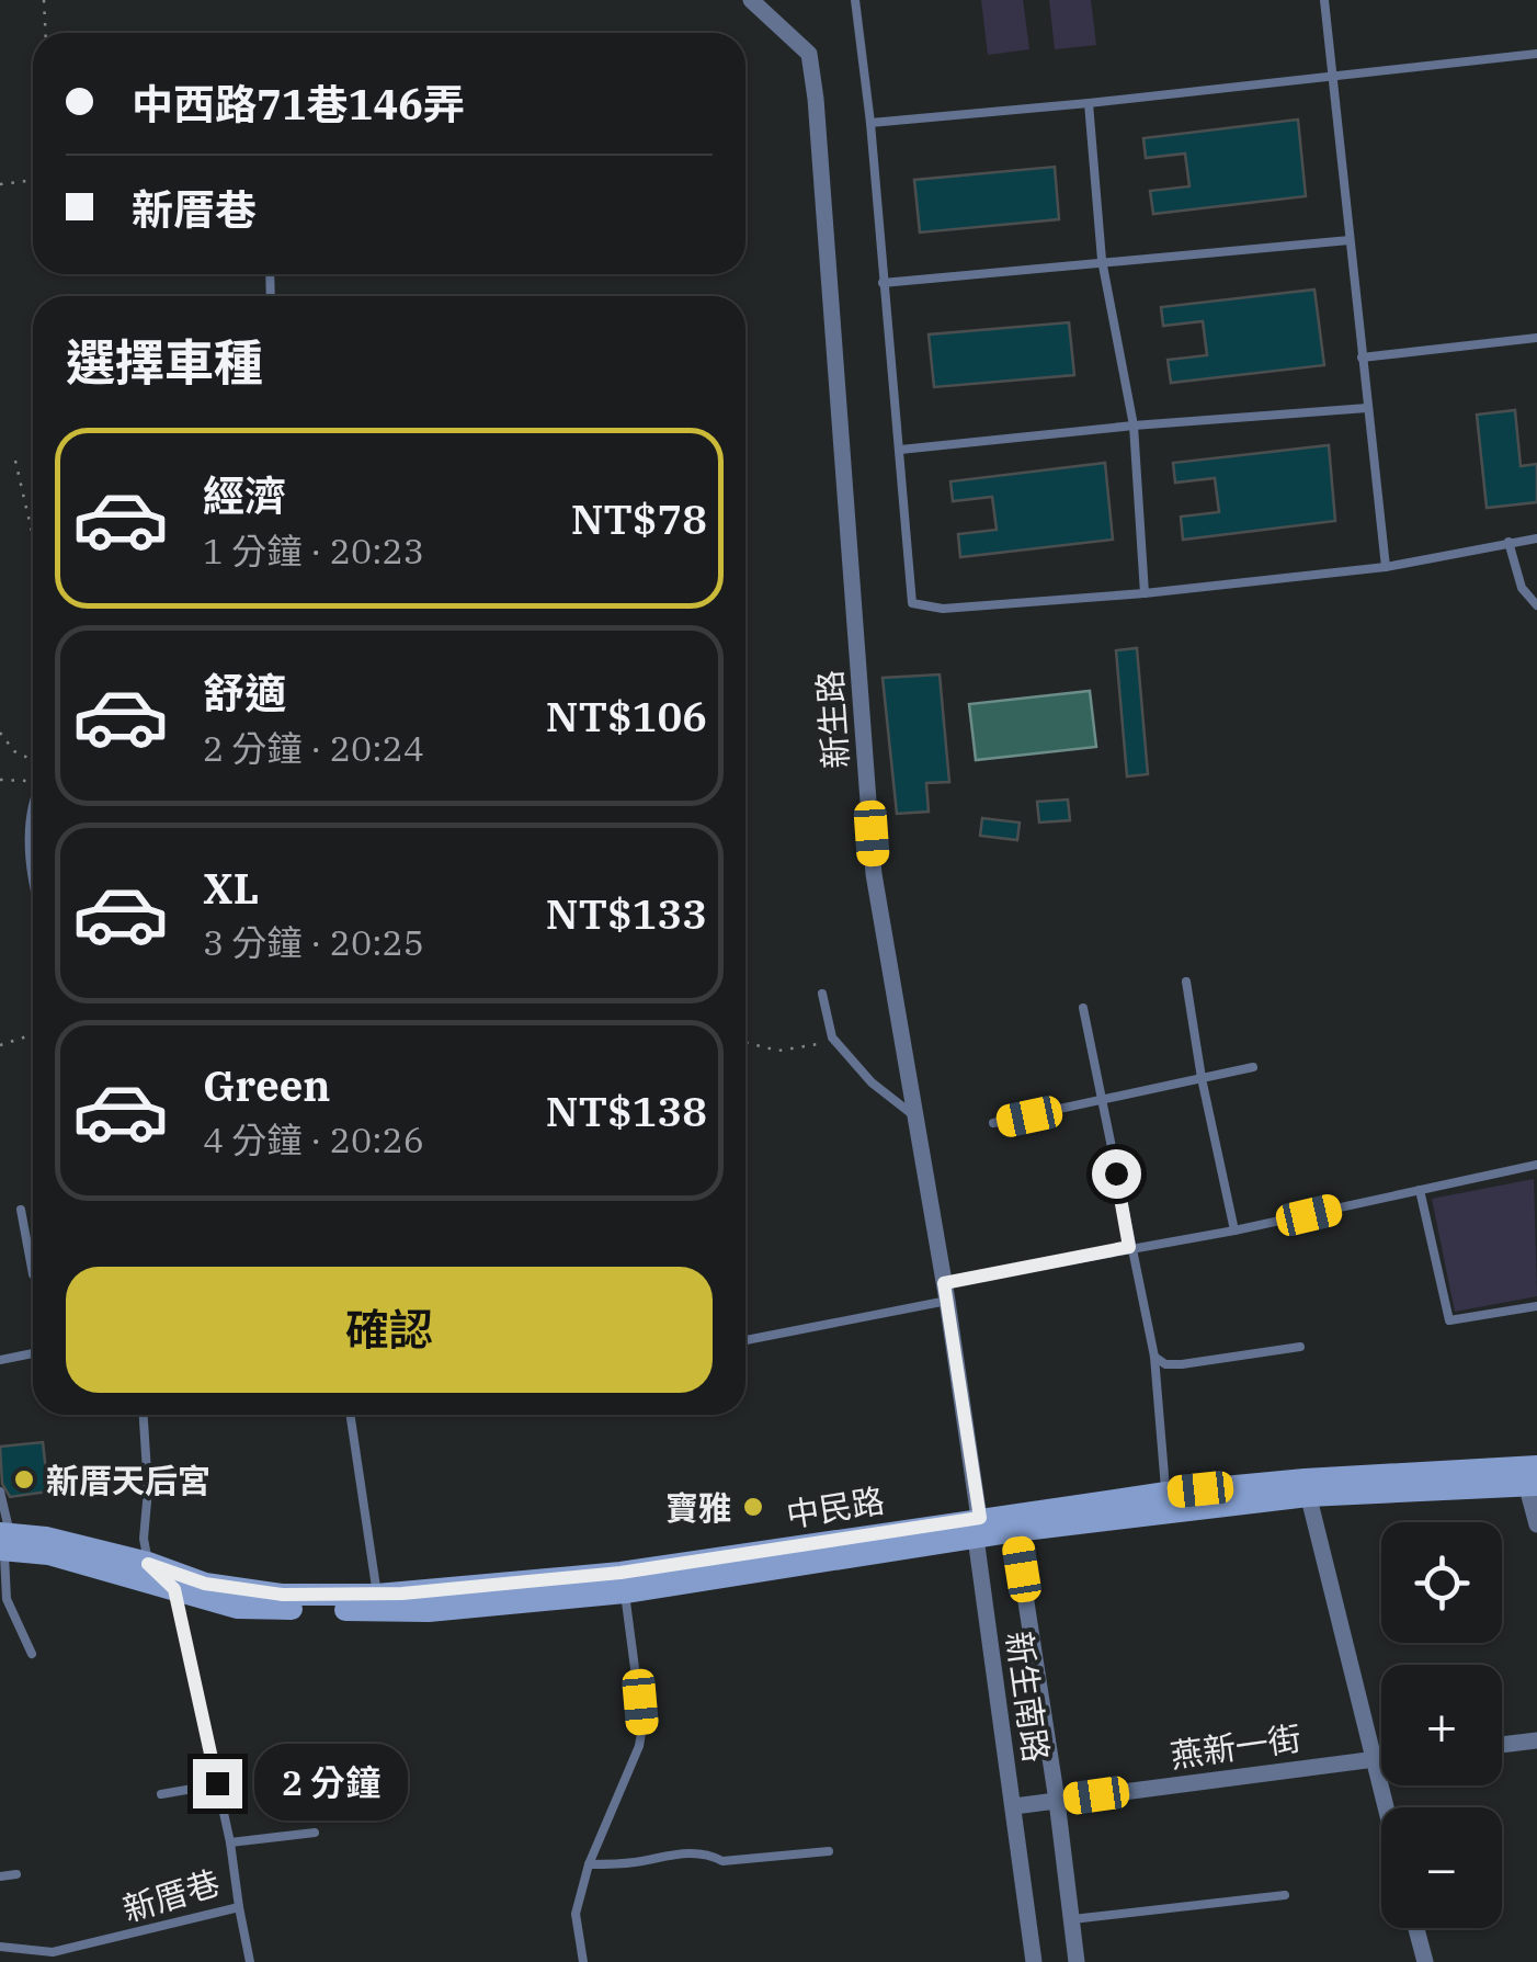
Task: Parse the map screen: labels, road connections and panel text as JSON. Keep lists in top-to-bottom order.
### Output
{
  "streets": {
    "main road": ["中民路"],
    "street": ["新生路", "新生南路", "燕新一街"],
    "lane": ["新厝巷"]
  },
  "crossings": [
    ["新生路", "中民路"],
    ["新生路", "新生南路"],
    ["中民路", "新生南路"],
    ["中民路", "新厝巷"],
    ["新生南路", "燕新一街"]
  ],
  "places": ["新厝天后宮", "寶雅"],
  "page": {
    "banner": ["中西路71巷146弄", "新厝巷"],
    "heading": "選擇車種",
    "list": [
      {
        "name": "經濟",
        "note": "1 分鐘 · 20:23",
        "value": "NT$78"
      },
      {
        "name": "舒適",
        "note": "2 分鐘 · 20:24",
        "value": "NT$106"
      },
      {
        "name": "XL",
        "note": "3 分鐘 · 20:25",
        "value": "NT$133"
      },
      {
        "name": "Green",
        "note": "4 分鐘 · 20:26",
        "value": "NT$138"
      }
    ],
    "buttons": "確認",
    "map_buttons": ["+", "−"],
    "bubble": "2 分鐘"
  }
}
